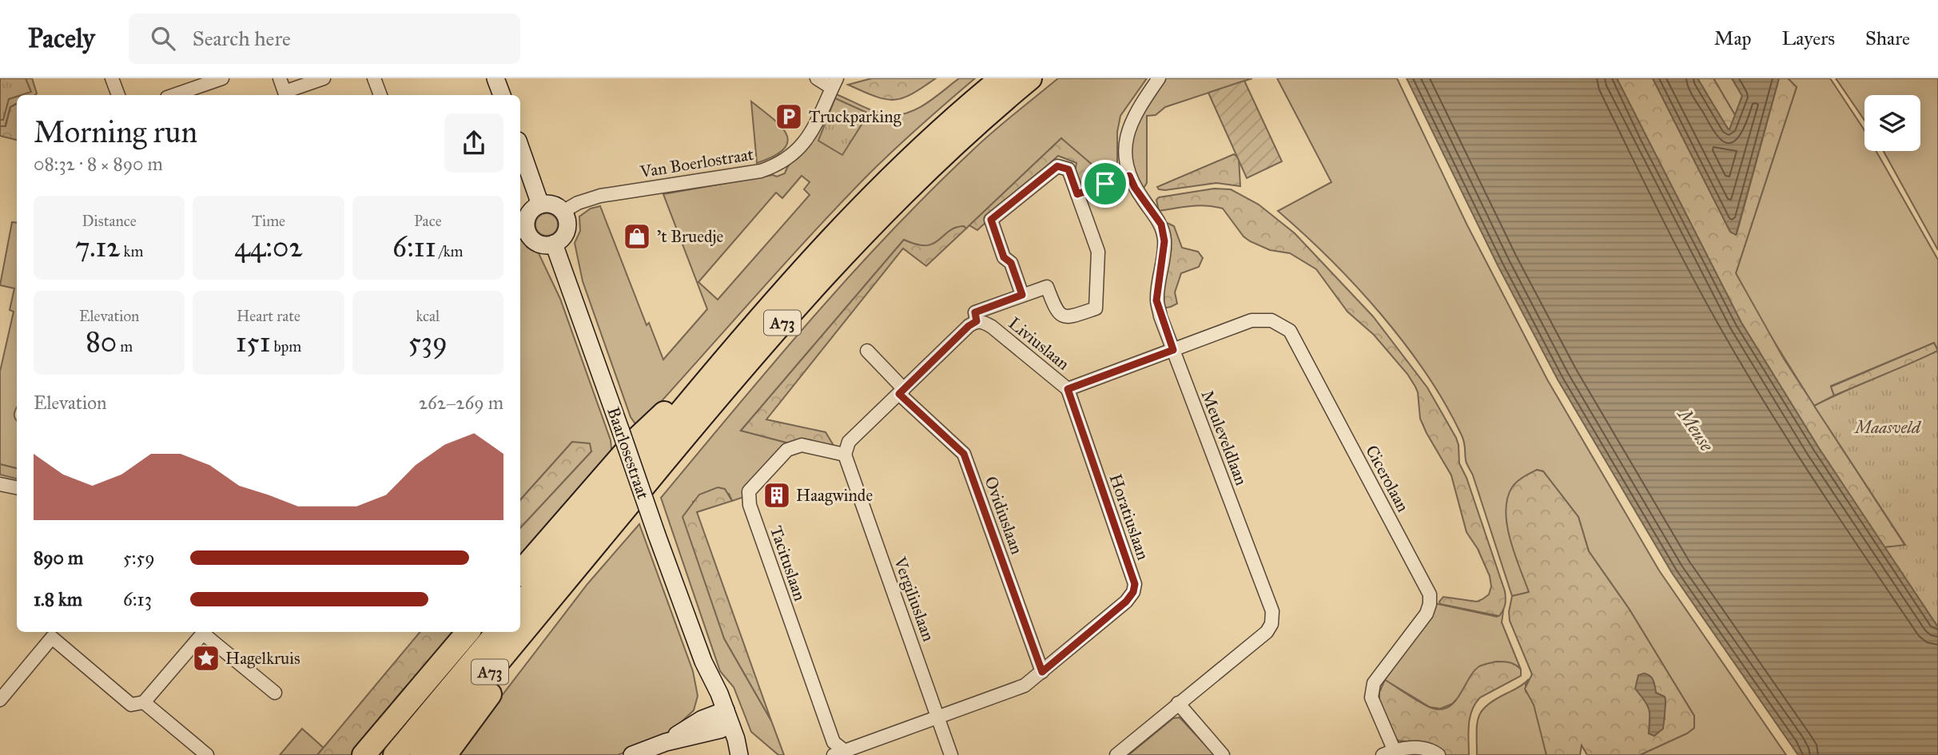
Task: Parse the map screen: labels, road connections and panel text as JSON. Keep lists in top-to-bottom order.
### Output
{
  "streets": {
    "highway": ["A73"],
    "street": [
      "Van Boerlostraat",
      "Liviuslaan",
      "Meuleveldlaan",
      "Baarlosestraat",
      "Cicerolaan",
      "Ovidiuslaan",
      "Horatiuslaan",
      "Tacituslaan",
      "Vergiliuslaan"
    ]
  },
  "crossings": [
    ["Van Boerlostraat", "Baarlosestraat"],
    ["Liviuslaan", "Meuleveldlaan"],
    ["Liviuslaan", "Cicerolaan"],
    ["Liviuslaan", "Horatiuslaan"],
    ["Meuleveldlaan", "Cicerolaan"],
    ["Ovidiuslaan", "Horatiuslaan"],
    ["Horatiuslaan", "Tacituslaan"],
    ["Horatiuslaan", "Vergiliuslaan"],
    ["Tacituslaan", "Vergiliuslaan"]
  ],
  "water": ["Meuse"],
  "parks": ["Maasveld"],
  "places": {
    "parking": ["Truckparking"],
    "shop": ["'t Bruedje"],
    "building": ["Haagwinde"],
    "place": ["Hagelkruis"]
  },
  "page": {
    "header": "Pacely",
    "search": "Search here",
    "nav": ["Map", "Layers", "Share"],
    "heading": ["Morning run", "08:32 · 8 × 890 m"],
    "stats": [
      ["Distance", "7.12 km"],
      ["Time", "44:02"],
      ["Pace", "6:11 /km"],
      ["Elevation", "80 m"],
      ["Heart rate", "151 bpm"],
      ["kcal", "539"]
    ],
    "chart": ["Elevation", "262–269 m"],
    "list": [
      {
        "name": "890 m",
        "note": "5:59"
      },
      {
        "name": "1.8 km",
        "note": "6:13"
      }
    ]
  }
}
